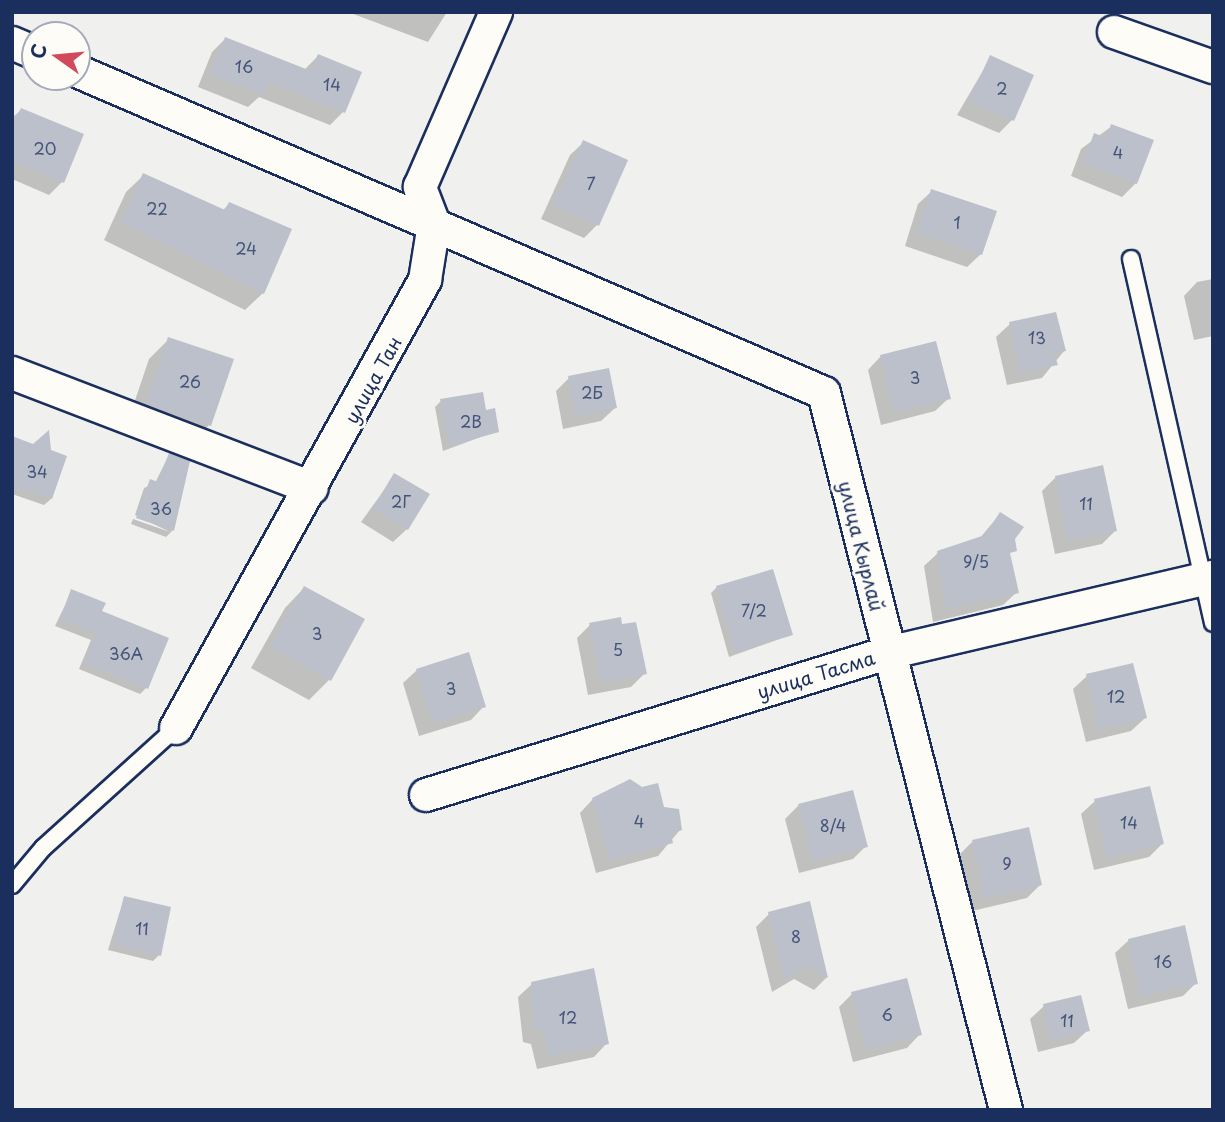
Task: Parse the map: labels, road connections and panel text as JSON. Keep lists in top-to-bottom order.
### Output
{
  "streets": {
    "street": ["улица Тан", "улица Кырлай", "улица Тасма"]
  },
  "crossings": [
    ["улица Тан", "улица Кырлай"],
    ["улица Кырлай", "улица Тасма"]
  ],
  "house_numbers": [
    "16",
    "14",
    "2",
    "20",
    "4",
    "7",
    "22",
    "1",
    "24",
    "13",
    "3",
    "26",
    "2Б",
    "2В",
    "34",
    "2Г",
    "11",
    "36",
    "9/5",
    "7/2",
    "3",
    "5",
    "36А",
    "3",
    "12",
    "4",
    "14",
    "8/4",
    "9",
    "11",
    "8",
    "16",
    "6",
    "12",
    "11"
  ],
  "north": "left"
}
